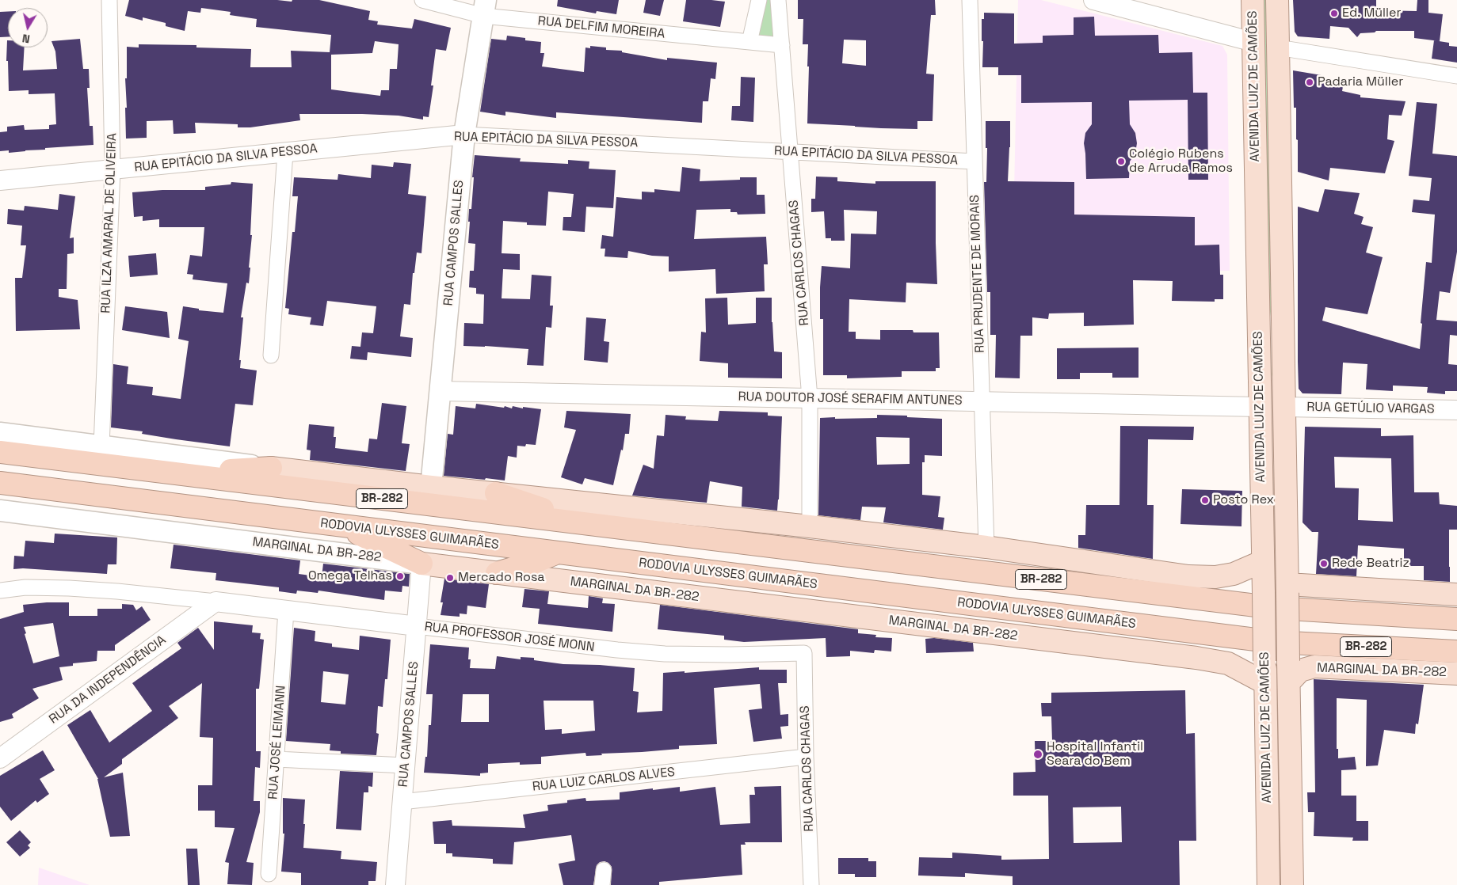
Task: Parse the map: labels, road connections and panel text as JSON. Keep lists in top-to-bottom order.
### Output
{
  "streets": {
    "highway": ["BR-282", "RODOVIA ULYSSES GUIMARÃES"],
    "main road": ["AVENIDA LUIZ DE CAMÕES", "RUA CAMPOS SALLES", "MARGINAL DA BR-282"],
    "street": [
      "RUA DELFIM MOREIRA",
      "RUA EPITÁCIO DA SILVA PESSOA",
      "RUA ILZA AMARAL DE OLIVEIRA",
      "RUA CARLOS CHAGAS",
      "RUA PRUDENTE DE MORAIS",
      "RUA DOUTOR JOSÉ SERAFIM ANTUNES",
      "RUA GETÚLIO VARGAS",
      "RUA PROFESSOR JOSÉ MONN",
      "RUA DA INDEPENDÊNCIA",
      "RUA JOSÉ LEIMANN",
      "RUA LUIZ CARLOS ALVES"
    ]
  },
  "crossings": [
    ["RUA DELFIM MOREIRA", "RUA CAMPOS SALLES"],
    ["RUA DELFIM MOREIRA", "RUA CARLOS CHAGAS"],
    ["AVENIDA LUIZ DE CAMÕES", "RUA DOUTOR JOSÉ SERAFIM ANTUNES"],
    ["AVENIDA LUIZ DE CAMÕES", "RUA GETÚLIO VARGAS"],
    ["AVENIDA LUIZ DE CAMÕES", "MARGINAL DA BR-282"],
    ["RUA EPITÁCIO DA SILVA PESSOA", "RUA ILZA AMARAL DE OLIVEIRA"],
    ["RUA EPITÁCIO DA SILVA PESSOA", "RUA CAMPOS SALLES"],
    ["RUA EPITÁCIO DA SILVA PESSOA", "RUA CARLOS CHAGAS"],
    ["RUA EPITÁCIO DA SILVA PESSOA", "RUA PRUDENTE DE MORAIS"],
    ["RUA CAMPOS SALLES", "RUA DOUTOR JOSÉ SERAFIM ANTUNES"],
    ["RUA CAMPOS SALLES", "MARGINAL DA BR-282"],
    ["RUA CAMPOS SALLES", "RUA PROFESSOR JOSÉ MONN"],
    ["RUA CAMPOS SALLES", "RUA LUIZ CARLOS ALVES"],
    ["RUA CARLOS CHAGAS", "RUA DOUTOR JOSÉ SERAFIM ANTUNES"],
    ["RUA CARLOS CHAGAS", "RUA PROFESSOR JOSÉ MONN"],
    ["RUA CARLOS CHAGAS", "RUA LUIZ CARLOS ALVES"],
    ["RUA PRUDENTE DE MORAIS", "RUA DOUTOR JOSÉ SERAFIM ANTUNES"],
    ["RUA PROFESSOR JOSÉ MONN", "RUA DA INDEPENDÊNCIA"],
    ["RUA PROFESSOR JOSÉ MONN", "RUA JOSÉ LEIMANN"]
  ],
  "places": [
    "Ed. Müller",
    "Padaria Müller",
    "Colégio Rubens de Arruda Ramos",
    "Posto Rex",
    "Rede Beatriz",
    "Omega Telhas",
    "Mercado Rosa",
    "Hospital Infantil Seara do Bem"
  ],
  "north": "bottom"
}
